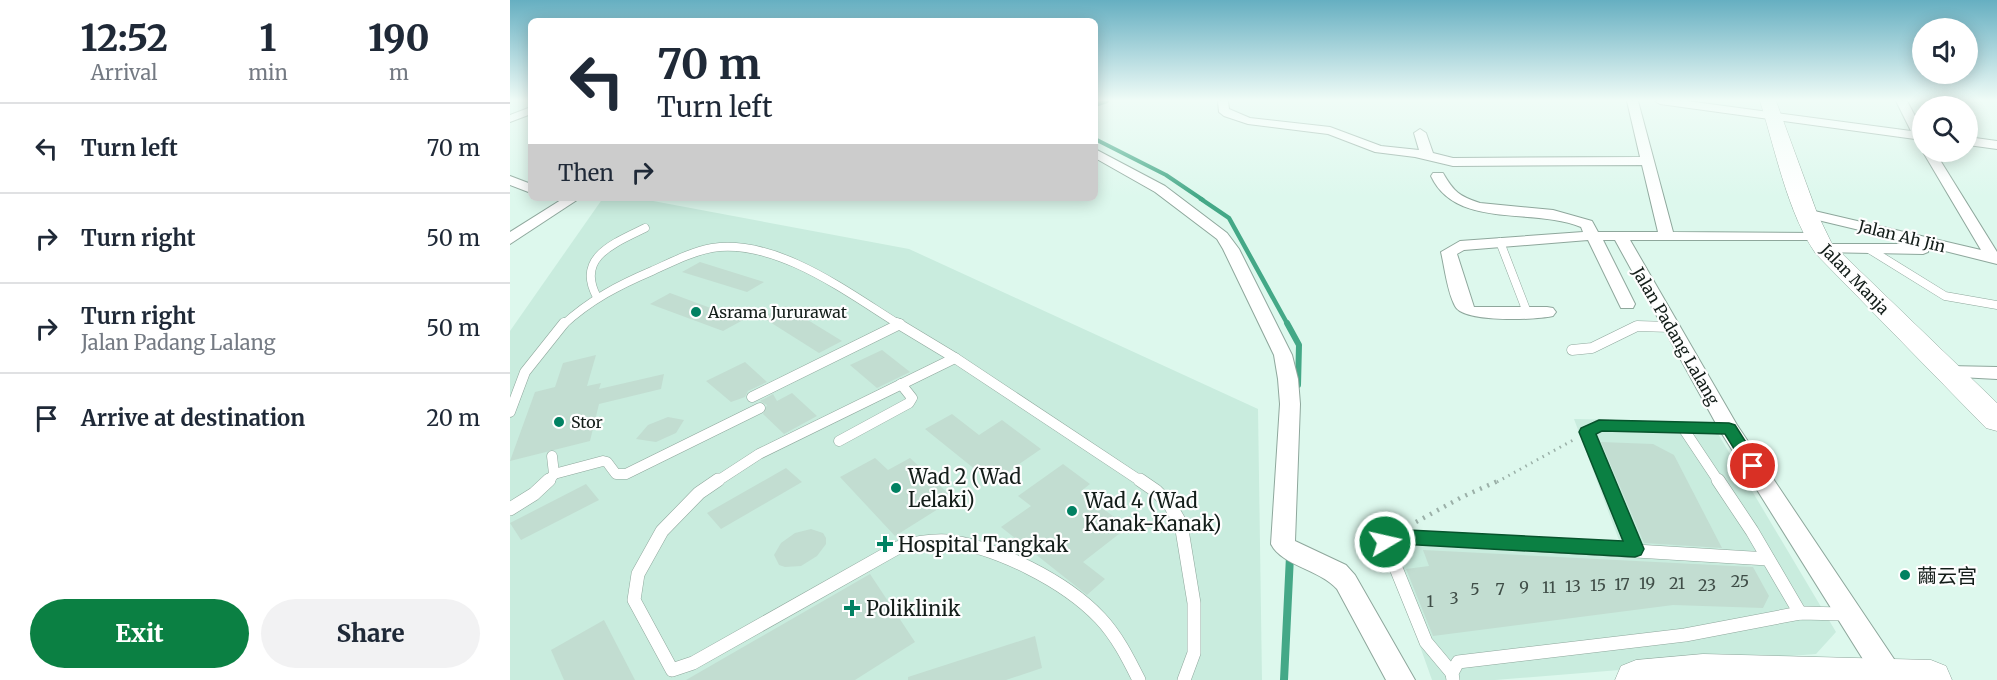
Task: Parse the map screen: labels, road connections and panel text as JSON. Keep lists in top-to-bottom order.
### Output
{
  "streets": {
    "street": ["Jalan Ah Jin", "Jalan Manja", "Jalan Padang Lalang"]
  },
  "crossings": [
    ["Jalan Ah Jin", "Jalan Manja"]
  ],
  "places": {
    "other": [
      "Asrama Jururawat",
      "Stor",
      "Wad 2 (Wad Lelaki)",
      "Wad 4 (Wad Kanak-Kanak)",
      "繭云宫"
    ],
    "health": ["Hospital Tangkak", "Poliklinik"]
  },
  "house_numbers": [
    "25",
    "19",
    "21",
    "17",
    "15",
    "23",
    "13",
    "9",
    "11",
    "5",
    "7",
    "3",
    "1"
  ],
  "page": {
    "eta": [
      "12:52",
      "Arrival",
      "1",
      "min",
      "190",
      "m"
    ],
    "turn": ["70 m", "Turn left"],
    "list": [
      {
        "name": "Turn left",
        "value": "70 m"
      },
      {
        "name": "Turn right",
        "value": "50 m"
      },
      {
        "name": "Turn right",
        "note": "Jalan Padang Lalang",
        "value": "50 m"
      },
      {
        "name": "Arrive at destination",
        "value": "20 m"
      }
    ],
    "then": "Then",
    "buttons": ["Exit", "Share"]
  }
}
